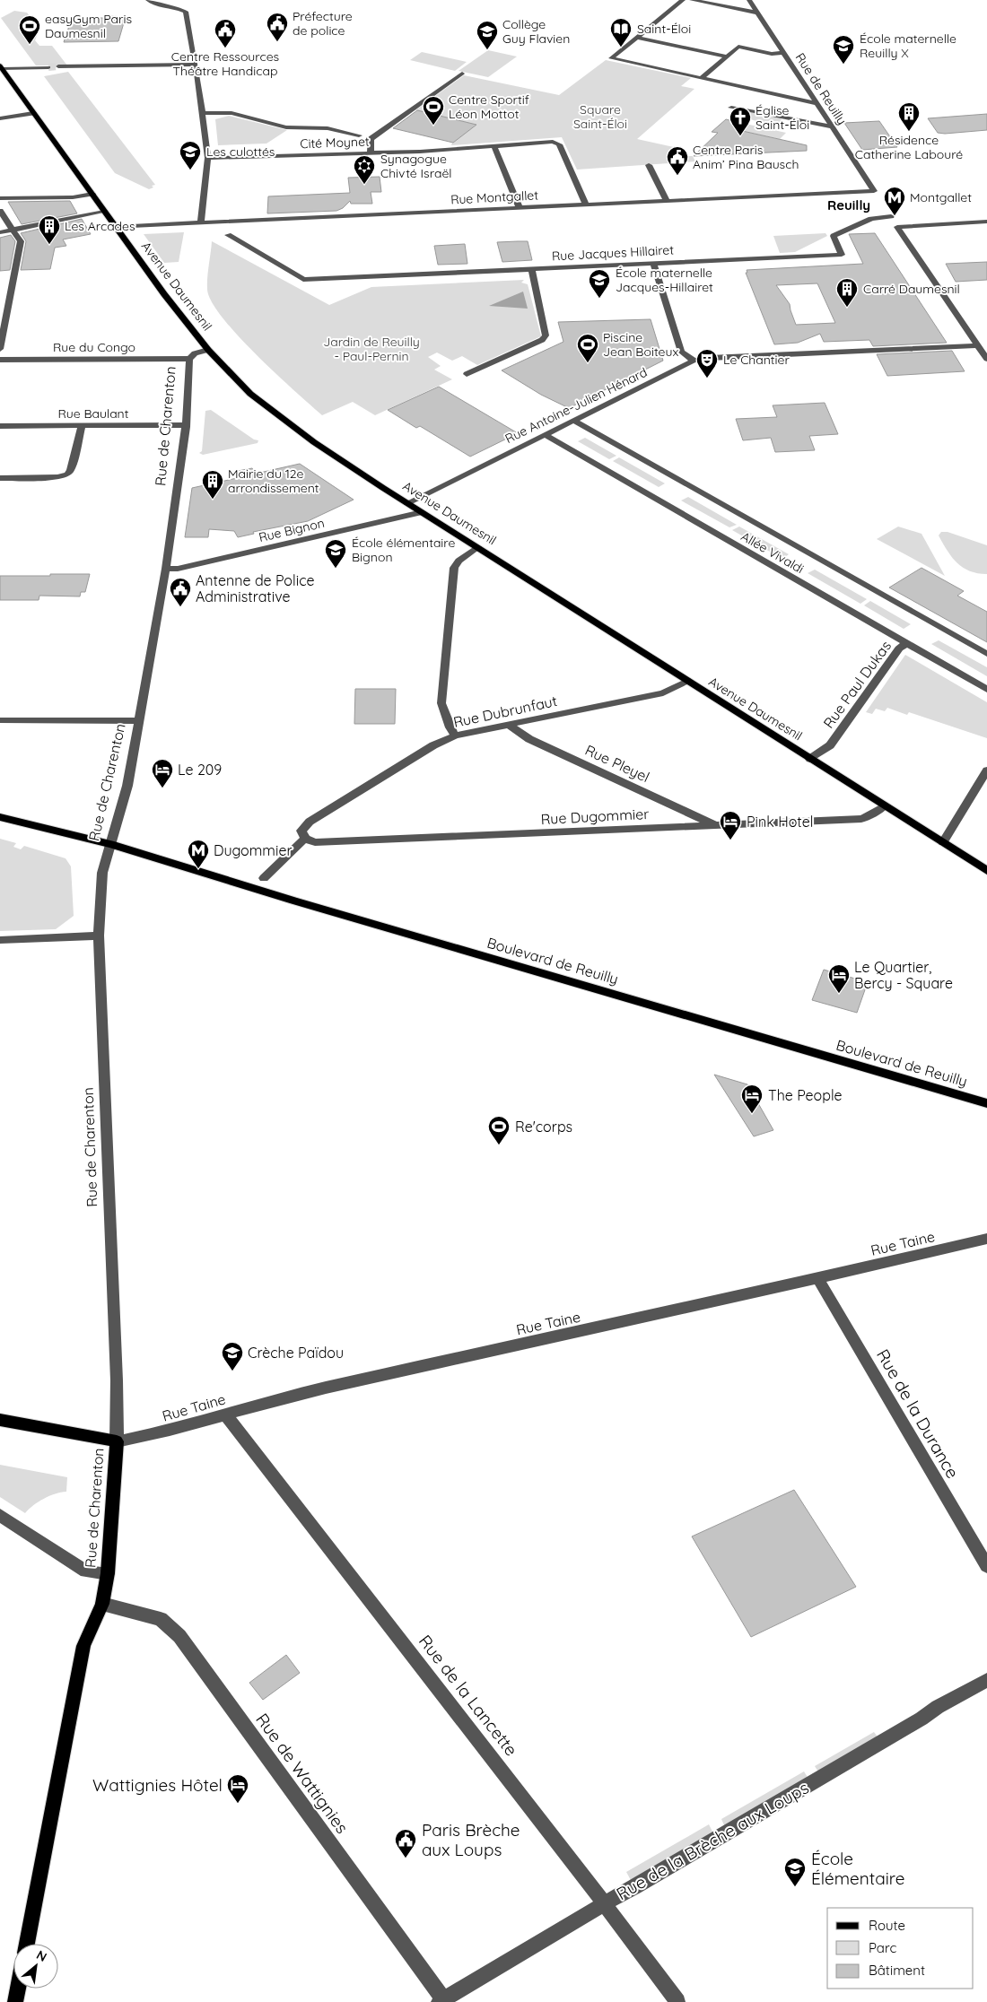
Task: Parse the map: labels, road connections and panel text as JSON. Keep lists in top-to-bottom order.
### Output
{
  "streets": {
    "main road": ["Avenue Daumesnil", "Rue de Charenton", "Boulevard de Reuilly"],
    "street": [
      "Rue de Reuilly",
      "Cité Moynet",
      "Rue Montgallet",
      "Rue Jacques Hillairet",
      "Rue du Congo",
      "Rue Antoine-Julien Hénard",
      "Rue Baulant",
      "Rue Bignon",
      "Allée Vivaldi",
      "Rue Paul Dukas",
      "Rue Dubrunfaut",
      "Rue Pleyel",
      "Rue Dugommier",
      "Rue Taine",
      "Rue de la Durance",
      "Rue de la Lancette",
      "Rue de Wattignies",
      "Rue de la Brèche aux Loups"
    ]
  },
  "crossings": [
    ["Rue de Reuilly", "Rue Montgallet"],
    ["Cité Moynet", "Rue Montgallet"],
    ["Rue Montgallet", "Avenue Daumesnil"],
    ["Avenue Daumesnil", "Rue Antoine-Julien Hénard"],
    ["Avenue Daumesnil", "Rue de Charenton"],
    ["Avenue Daumesnil", "Rue Bignon"],
    ["Avenue Daumesnil", "Rue Paul Dukas"],
    ["Avenue Daumesnil", "Rue Dubrunfaut"],
    ["Avenue Daumesnil", "Rue Dugommier"],
    ["Rue du Congo", "Rue de Charenton"],
    ["Rue Antoine-Julien Hénard", "Allée Vivaldi"],
    ["Rue Baulant", "Rue de Charenton"],
    ["Rue de Charenton", "Rue Bignon"],
    ["Rue de Charenton", "Boulevard de Reuilly"],
    ["Rue de Charenton", "Rue Taine"],
    ["Rue de Charenton", "Rue de Wattignies"],
    ["Allée Vivaldi", "Rue Paul Dukas"],
    ["Rue Dubrunfaut", "Rue Pleyel"],
    ["Rue Dubrunfaut", "Rue Dugommier"],
    ["Rue Pleyel", "Rue Dugommier"],
    ["Rue Taine", "Rue de la Durance"],
    ["Rue Taine", "Rue de la Lancette"],
    ["Rue de la Lancette", "Rue de la Brèche aux Loups"],
    ["Rue de Wattignies", "Rue de la Brèche aux Loups"]
  ],
  "districts": ["Reuilly"],
  "parks": ["Square Saint-Éloi", "Jardin de Reuilly - Paul-Pernin"],
  "places": {
    "public building": [
      "Préfecture de police",
      "Centre Ressources Théâtre Handicap",
      "Centre Paris Anim’ Pina Bausch",
      "Antenne de Police Administrative",
      "Paris Brèche aux Loups"
    ],
    "sports": [
      "easyGym Paris Daumesnil",
      "Centre Sportif Léon Mottot",
      "Piscine Jean Boiteux",
      "Re'corps"
    ],
    "library": ["Saint-Éloi"],
    "school or university": [
      "Collège Guy Flavien",
      "École maternelle Reuilly X",
      "Les culottés",
      "École maternelle Jacques-Hillairet",
      "École élémentaire Bignon",
      "Crèche Païdou",
      "École Élémentaire"
    ],
    "building": [
      "Résidence Catherine Labouré",
      "Les Arcades",
      "Carré Daumesnil",
      "Mairie du 12e arrondissement"
    ],
    "church": ["Église Saint-Éloi"],
    "synagogue": ["Synagogue Chivté Israël"],
    "metro station": ["Montgallet", "Dugommier"],
    "theatre": ["Le Chantier"],
    "hotel": [
      "Le 209",
      "Pink Hotel",
      "Le Quartier, Bercy - Square",
      "The People",
      "Wattignies Hôtel"
    ]
  },
  "legend": ["Route", "Parc", "Bâtiment"],
  "north": "top right"
}
